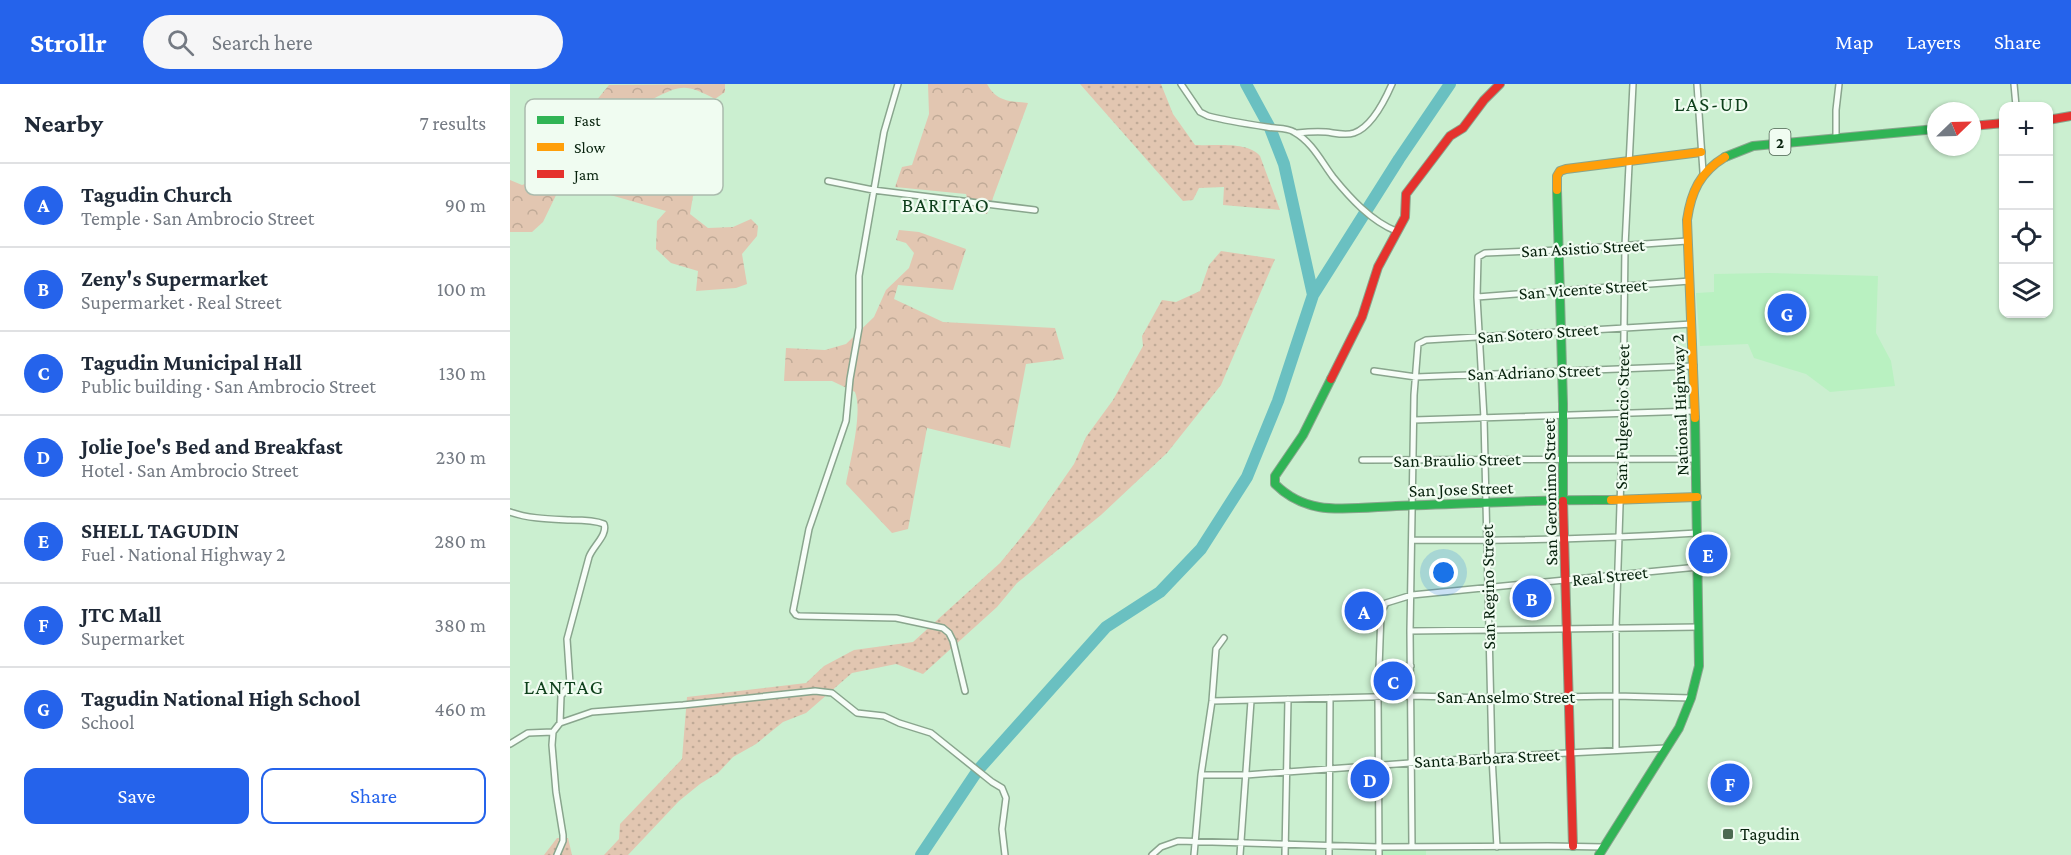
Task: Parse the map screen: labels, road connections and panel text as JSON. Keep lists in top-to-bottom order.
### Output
{
  "streets": {
    "main road": [
      "2",
      "National Highway 2",
      "San Jose Street",
      "San Geronimo Street"
    ],
    "street": [
      "San Asistio Street",
      "San Vicente Street",
      "San Sotero Street",
      "San Adriano Street",
      "San Fulgencio Street",
      "San Braulio Street",
      "Real Street",
      "San Regino Street",
      "San Anselmo Street",
      "Santa Barbara Street"
    ]
  },
  "crossings": [
    ["San Asistio Street", "National Highway 2"],
    ["San Asistio Street", "San Fulgencio Street"],
    ["San Asistio Street", "San Geronimo Street"],
    ["San Asistio Street", "San Regino Street"],
    ["San Vicente Street", "National Highway 2"],
    ["San Vicente Street", "San Fulgencio Street"],
    ["San Vicente Street", "San Geronimo Street"],
    ["San Vicente Street", "San Regino Street"],
    ["San Sotero Street", "San Adriano Street"],
    ["San Sotero Street", "National Highway 2"],
    ["San Sotero Street", "San Fulgencio Street"],
    ["San Sotero Street", "San Geronimo Street"],
    ["San Sotero Street", "San Regino Street"],
    ["San Adriano Street", "National Highway 2"],
    ["San Adriano Street", "San Fulgencio Street"],
    ["San Adriano Street", "San Geronimo Street"],
    ["San Adriano Street", "San Regino Street"],
    ["National Highway 2", "San Braulio Street"],
    ["National Highway 2", "San Jose Street"],
    ["National Highway 2", "Real Street"],
    ["National Highway 2", "San Anselmo Street"],
    ["National Highway 2", "Santa Barbara Street"],
    ["San Fulgencio Street", "San Braulio Street"],
    ["San Fulgencio Street", "San Jose Street"],
    ["San Fulgencio Street", "San Geronimo Street"],
    ["San Fulgencio Street", "Real Street"],
    ["San Fulgencio Street", "San Anselmo Street"],
    ["San Fulgencio Street", "Santa Barbara Street"],
    ["San Braulio Street", "San Geronimo Street"],
    ["San Braulio Street", "San Regino Street"],
    ["San Jose Street", "San Geronimo Street"],
    ["San Jose Street", "San Regino Street"],
    ["San Geronimo Street", "Real Street"],
    ["San Geronimo Street", "San Anselmo Street"],
    ["San Geronimo Street", "Santa Barbara Street"],
    ["Real Street", "San Regino Street"],
    ["San Regino Street", "San Anselmo Street"],
    ["San Regino Street", "Santa Barbara Street"]
  ],
  "districts": ["LAS-UD", "BARITAO", "LANTAG"],
  "places": {
    "transit": ["Tagudin"]
  },
  "legend": ["Fast", "Slow", "Jam"],
  "north": "top right",
  "page": {
    "header": "Strollr",
    "search": "Search here",
    "nav": ["Map", "Layers", "Share"],
    "heading": ["Nearby", "7 results"],
    "map_buttons": ["+", "−"],
    "list": [
      {
        "mark": "A",
        "name": "Tagudin Church",
        "note": "Temple · San Ambrocio Street",
        "value": "90 m"
      },
      {
        "mark": "B",
        "name": "Zeny's Supermarket",
        "note": "Supermarket · Real Street",
        "value": "100 m"
      },
      {
        "mark": "C",
        "name": "Tagudin Municipal Hall",
        "note": "Public building · San Ambrocio Street",
        "value": "130 m"
      },
      {
        "mark": "D",
        "name": "Jolie Joe's Bed and Breakfast",
        "note": "Hotel · San Ambrocio Street",
        "value": "230 m"
      },
      {
        "mark": "E",
        "name": "SHELL TAGUDIN",
        "note": "Fuel · National Highway 2",
        "value": "280 m"
      },
      {
        "mark": "F",
        "name": "JTC Mall",
        "note": "Supermarket",
        "value": "380 m"
      },
      {
        "mark": "G",
        "name": "Tagudin National High School",
        "note": "School",
        "value": "460 m"
      }
    ],
    "pins": [
      "G",
      "E",
      "B",
      "A",
      "C",
      "D",
      "F"
    ],
    "buttons": ["Save", "Share"]
  }
}
